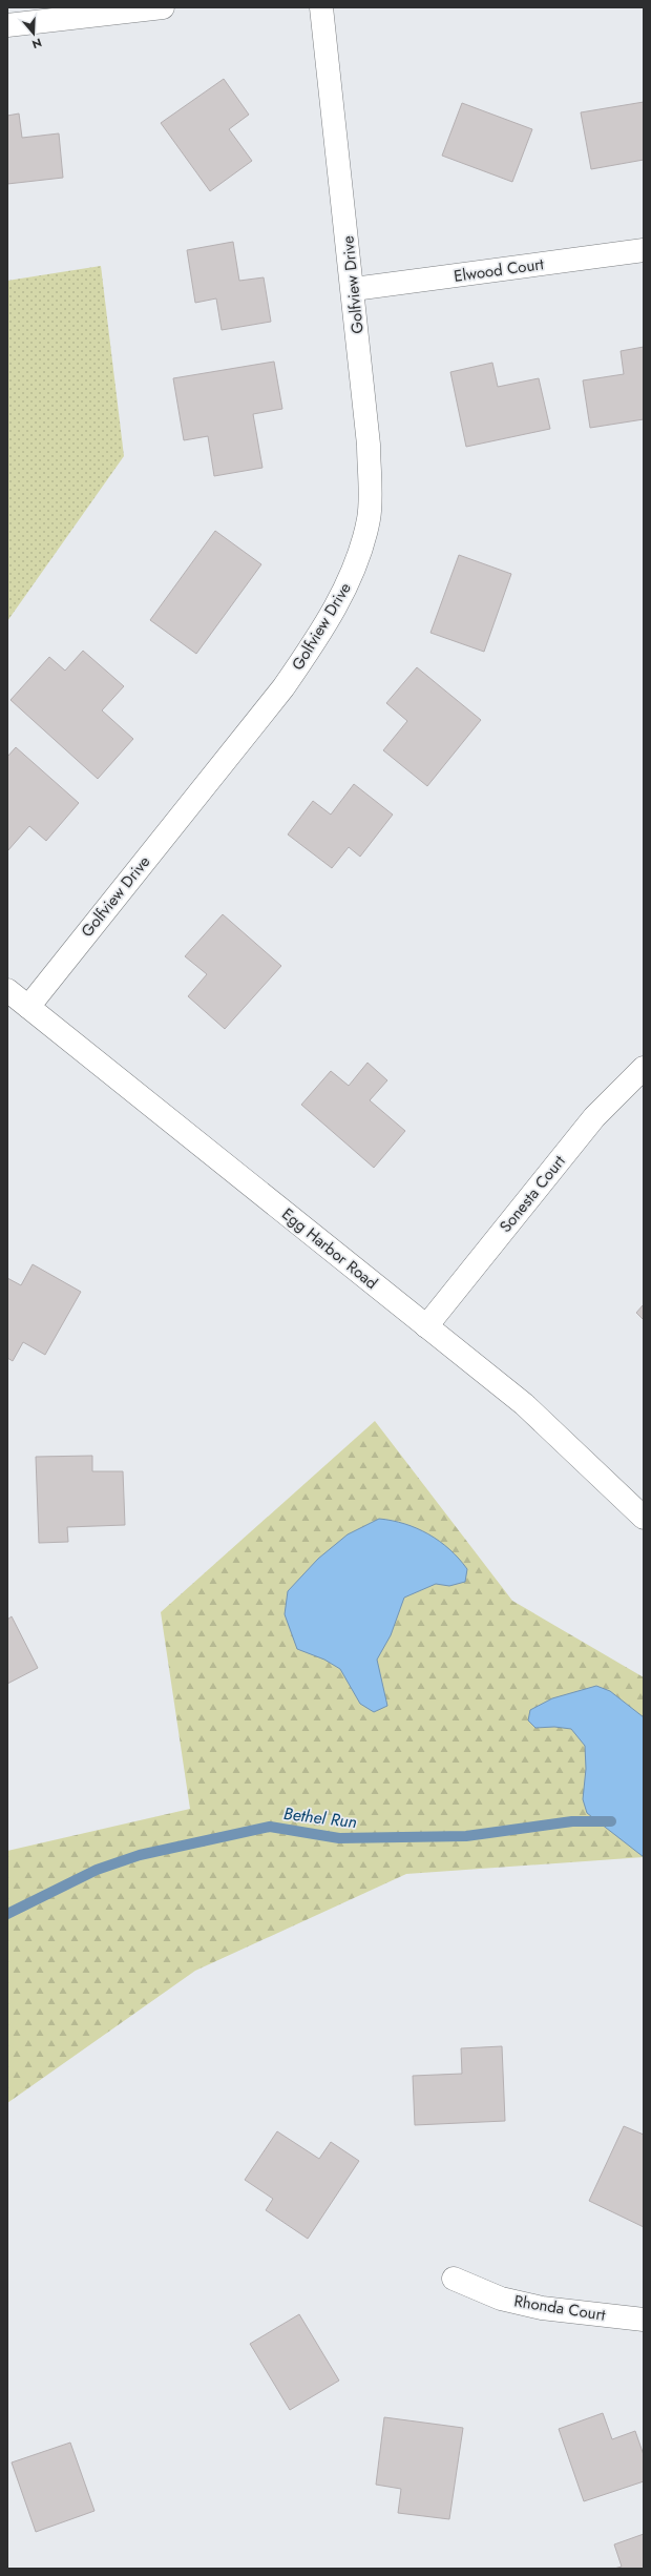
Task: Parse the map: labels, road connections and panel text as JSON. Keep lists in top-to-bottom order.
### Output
{
  "streets": {
    "street": [
      "Elwood Court",
      "Golfview Drive",
      "Sonesta Court",
      "Egg Harbor Road",
      "Rhonda Court"
    ]
  },
  "crossings": [
    ["Elwood Court", "Golfview Drive"],
    ["Golfview Drive", "Egg Harbor Road"],
    ["Sonesta Court", "Egg Harbor Road"]
  ],
  "water": ["Bethel Run"],
  "north": "bottom"
}
